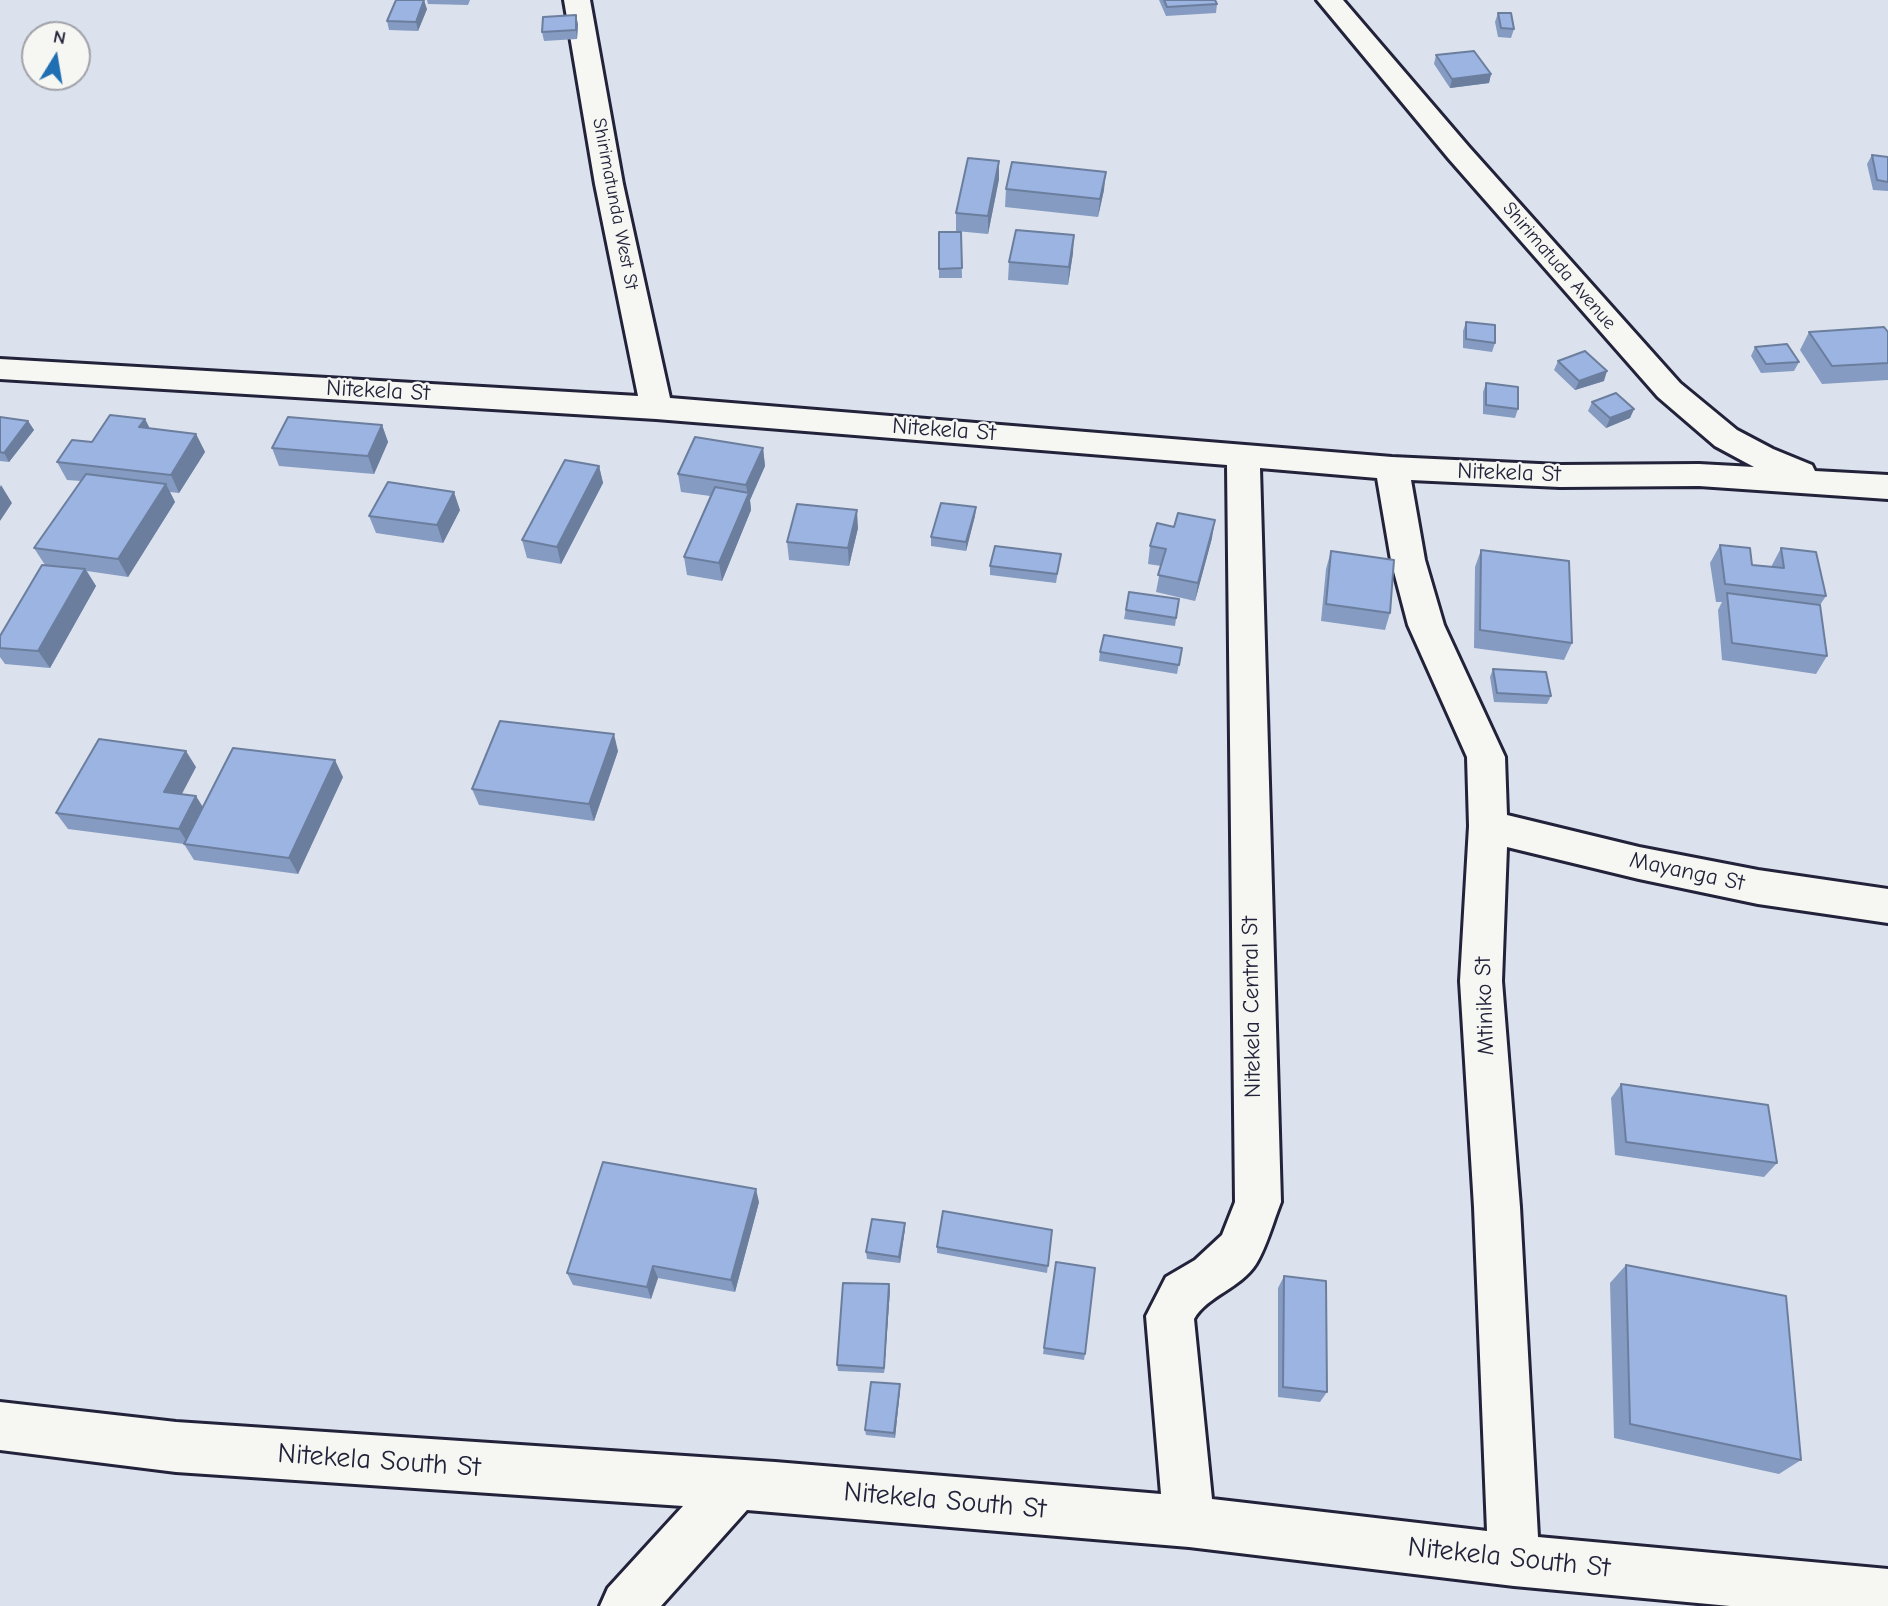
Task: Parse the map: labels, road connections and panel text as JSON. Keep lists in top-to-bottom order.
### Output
{
  "streets": {
    "street": [
      "Shirimatunda West St",
      "Shirimatuda Avenue",
      "Nitekela St",
      "Mayanga St",
      "Mtiniko St",
      "Nitekela Central St",
      "Nitekela South St"
    ]
  },
  "crossings": [
    ["Shirimatunda West St", "Nitekela St"],
    ["Shirimatuda Avenue", "Nitekela St"],
    ["Nitekela St", "Mtiniko St"],
    ["Nitekela St", "Nitekela Central St"],
    ["Mayanga St", "Mtiniko St"],
    ["Mtiniko St", "Nitekela South St"],
    ["Nitekela Central St", "Nitekela South St"]
  ],
  "north": "top"
}
